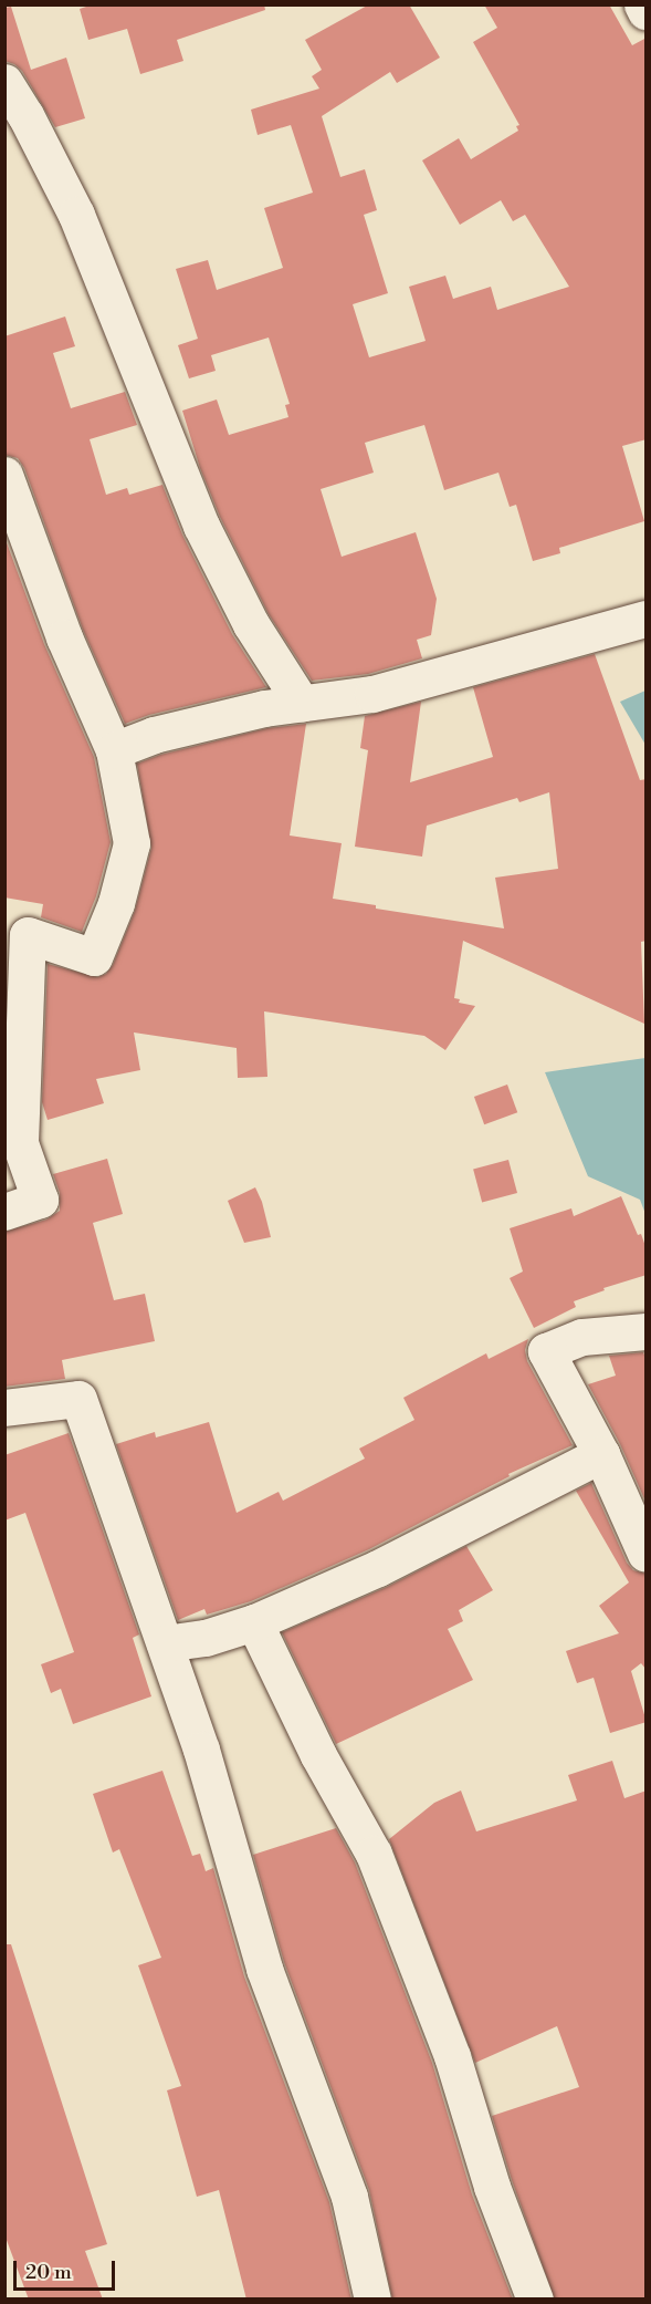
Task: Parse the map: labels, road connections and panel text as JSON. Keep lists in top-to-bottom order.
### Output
{
  "scale_bar": "20 m"
}
